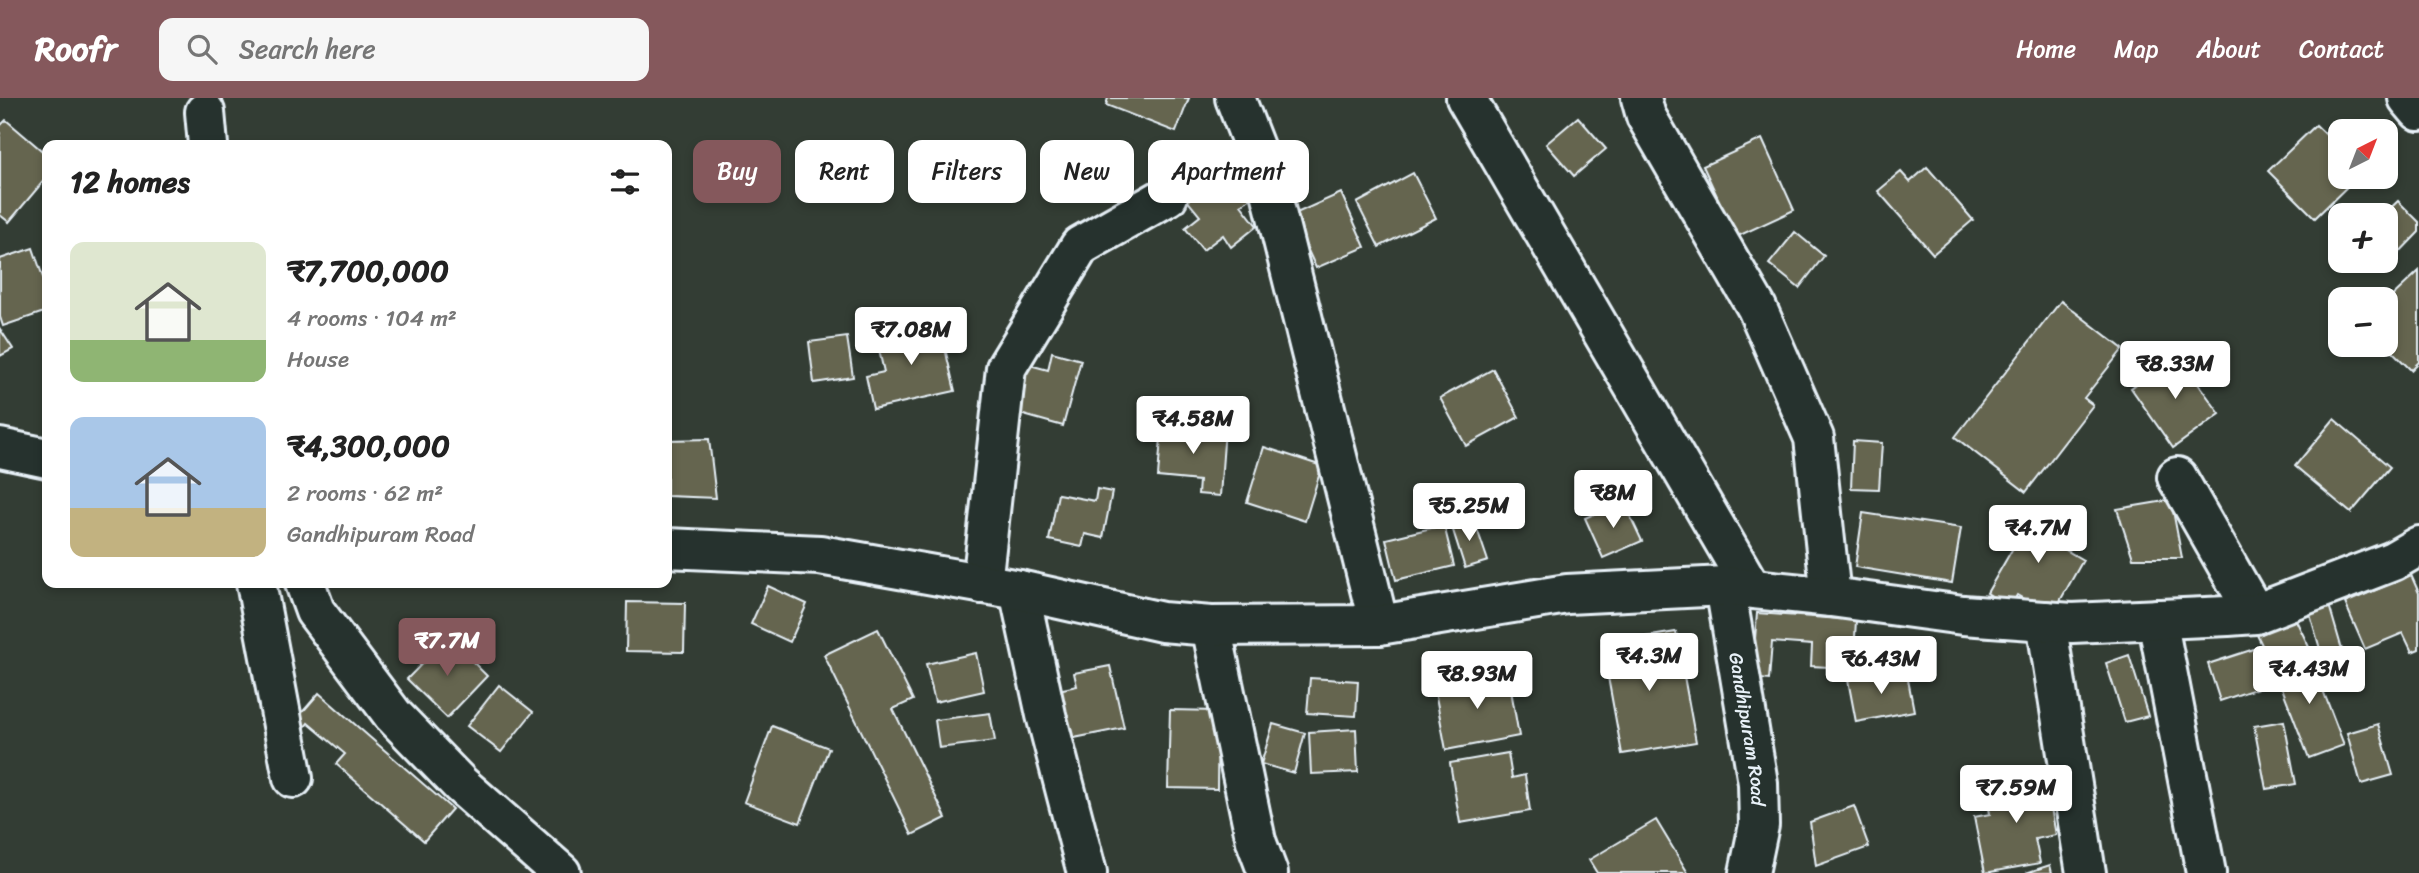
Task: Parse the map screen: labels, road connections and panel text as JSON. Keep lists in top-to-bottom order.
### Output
{
  "streets": {
    "street": ["Gandhipuram Road"]
  },
  "north": "top right",
  "page": {
    "header": "Roofr",
    "search": "Search here",
    "nav": [
      "Home",
      "Map",
      "About",
      "Contact"
    ],
    "map_buttons": ["+", "−"],
    "chip": [
      "Buy",
      "Rent",
      "Filters",
      "New",
      "Apartment"
    ],
    "heading": "12 homes",
    "list": [
      {
        "name": "₹7,700,000",
        "note": "4 rooms · 104 m² · House"
      },
      {
        "name": "₹4,300,000",
        "note": "2 rooms · 62 m² · Gandhipuram Road"
      }
    ],
    "price": [
      "₹7.08M",
      "₹8.33M",
      "₹4.58M",
      "₹8M",
      "₹5.25M",
      "₹4.7M",
      "₹7.7M",
      "₹4.3M",
      "₹6.43M",
      "₹4.43M",
      "₹8.93M",
      "₹7.59M"
    ]
  }
}
